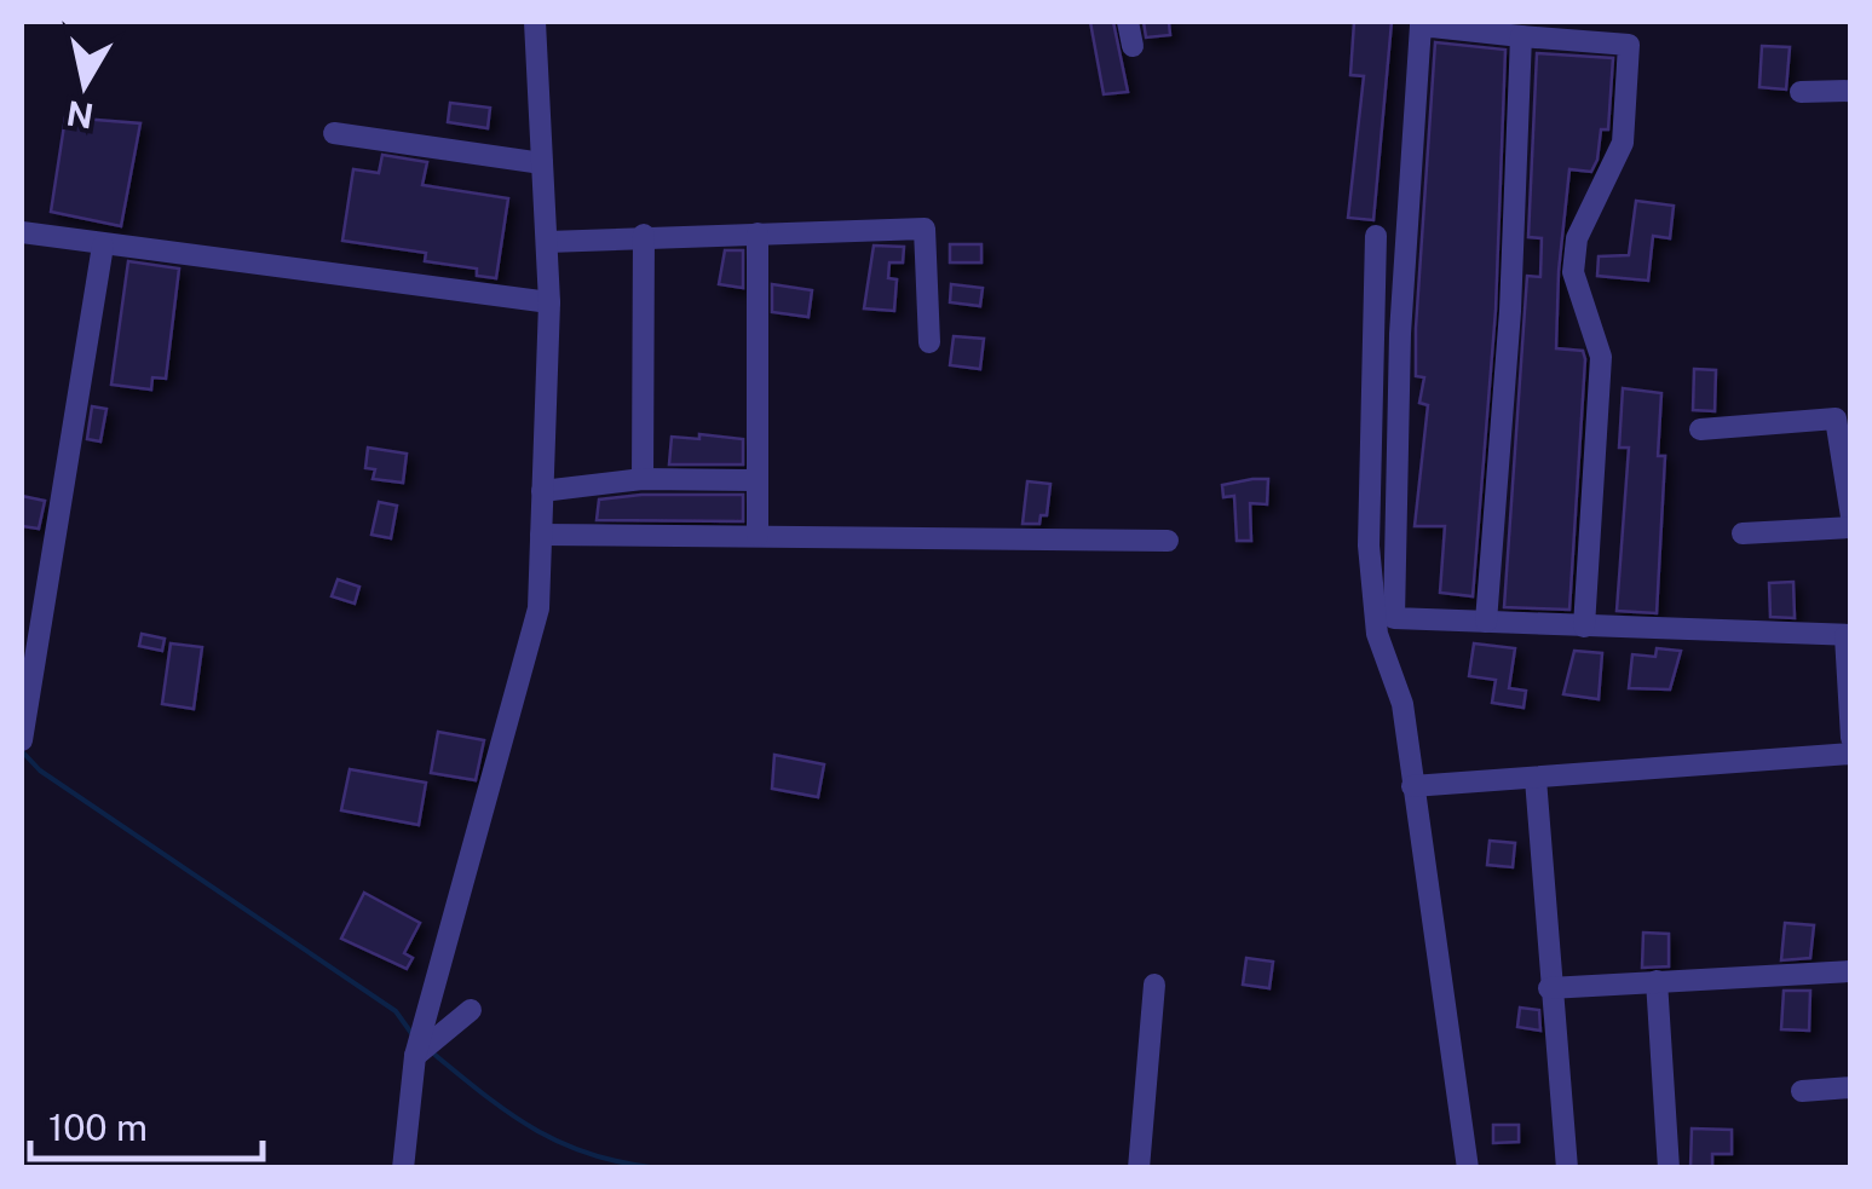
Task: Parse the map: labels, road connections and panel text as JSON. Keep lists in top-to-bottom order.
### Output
{
  "scale_bar": "100 m",
  "north": "bottom"
}
